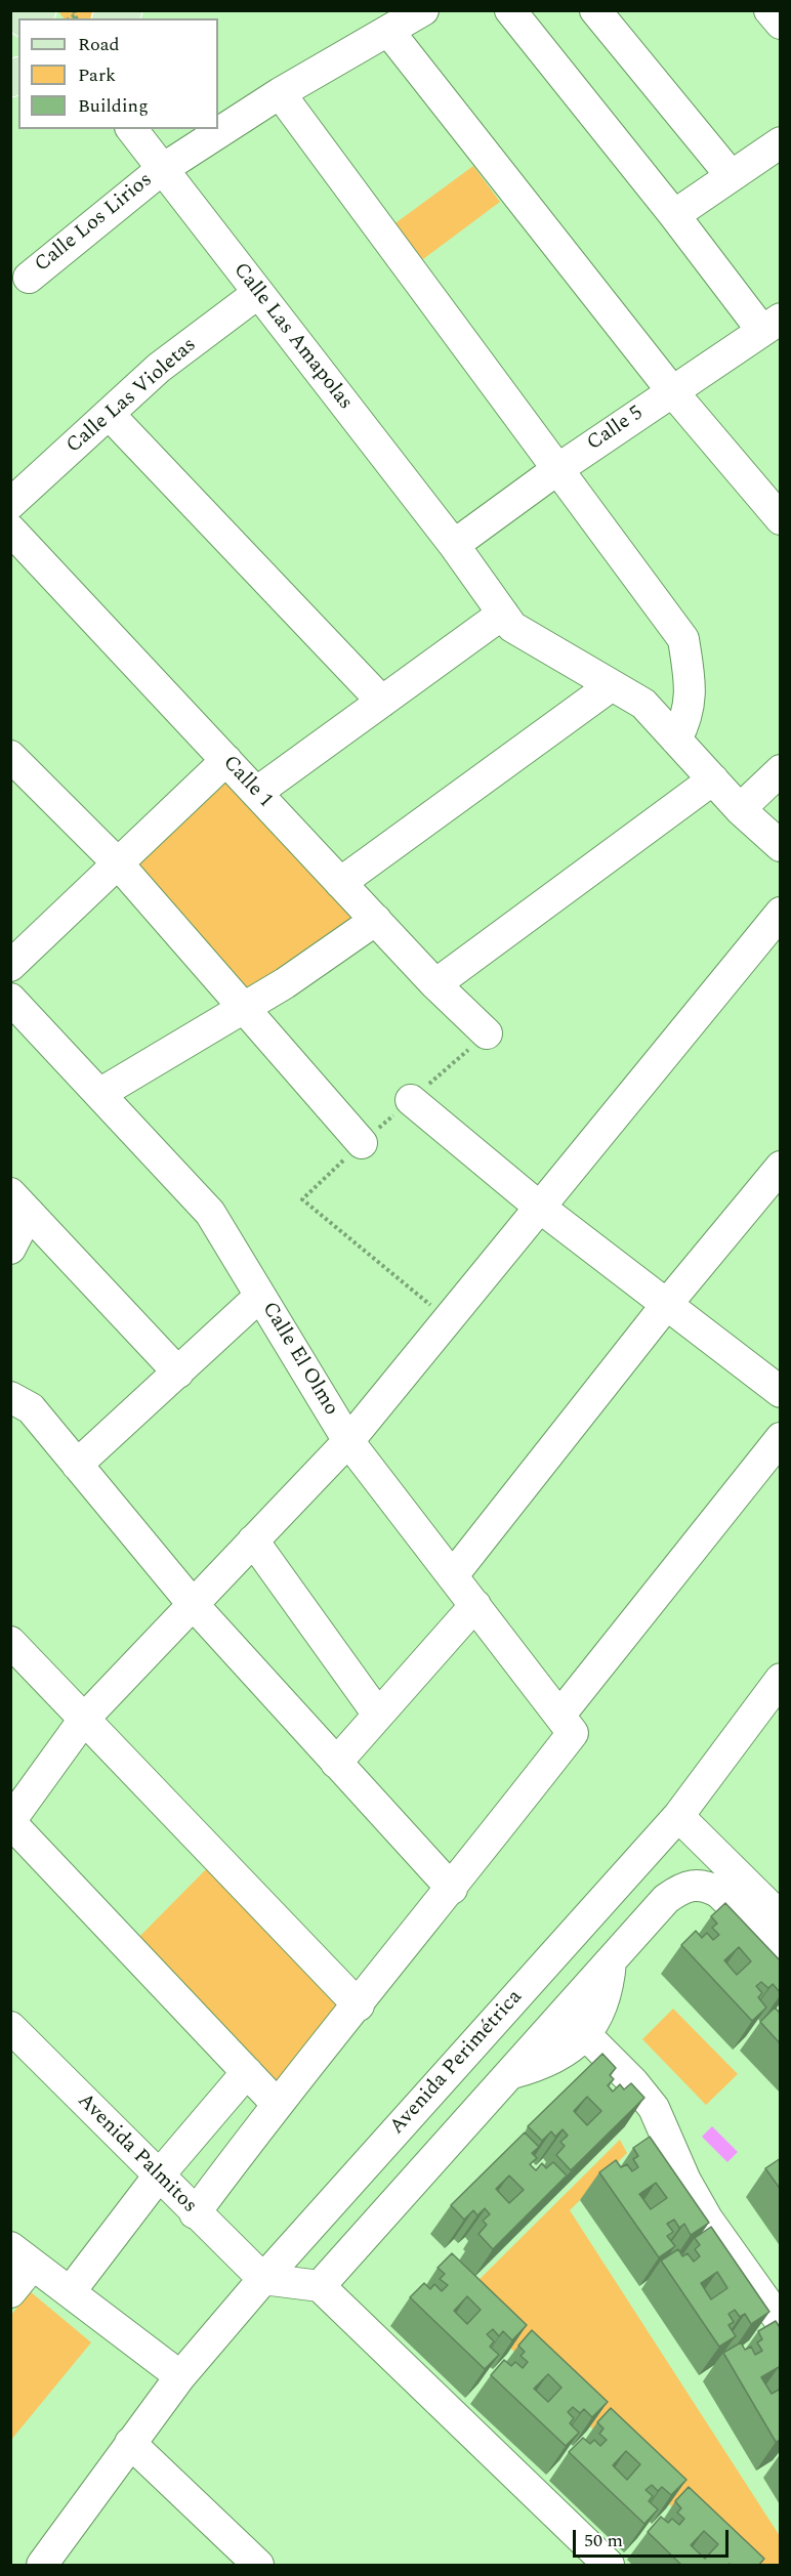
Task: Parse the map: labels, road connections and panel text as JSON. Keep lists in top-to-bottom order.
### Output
{
  "streets": {
    "street": [
      "Calle Los Lirios",
      "Calle Las Amapolas",
      "Calle Las Violetas",
      "Calle 5",
      "Calle 1",
      "Calle El Olmo",
      "Avenida Perimétrica",
      "Avenida Palmitos"
    ]
  },
  "crossings": [
    ["Calle Los Lirios", "Calle Las Amapolas"],
    ["Calle Las Amapolas", "Calle Las Violetas"],
    ["Calle Las Amapolas", "Calle 5"],
    ["Avenida Perimétrica", "Avenida Palmitos"]
  ],
  "legend": ["Road", "Park", "Building"],
  "scale_bar": "50 m"
}
